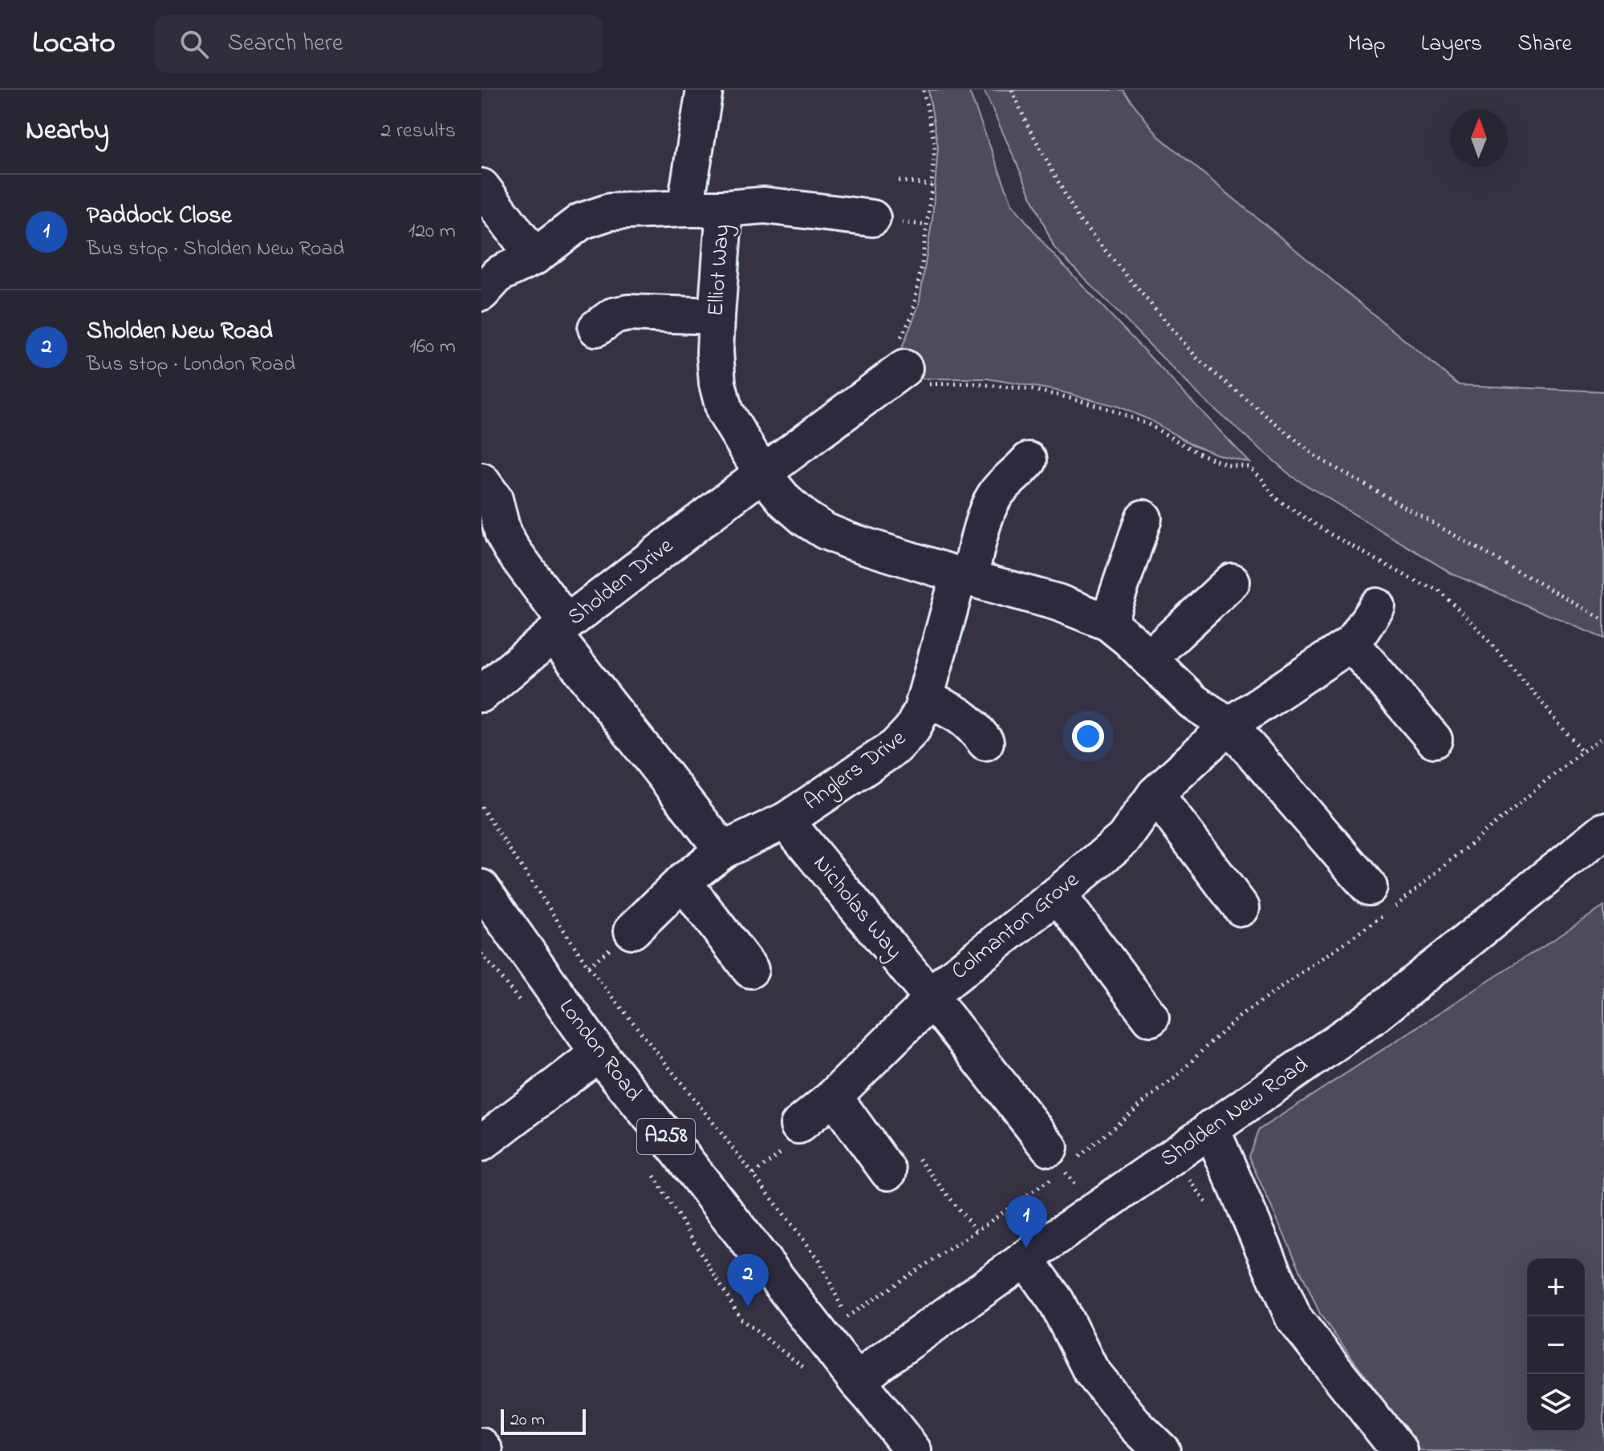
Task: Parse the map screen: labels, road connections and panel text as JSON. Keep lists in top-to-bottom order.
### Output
{
  "streets": {
    "street": [
      "Elliot Way",
      "Sholden Drive",
      "Anglers Drive",
      "Nicholas Way",
      "Colmanton Grove",
      "London Road",
      "Sholden New Road",
      "A258"
    ]
  },
  "crossings": [
    ["Elliot Way", "Sholden Drive"],
    ["Anglers Drive", "Nicholas Way"],
    ["Nicholas Way", "Colmanton Grove"],
    ["London Road", "Sholden New Road"]
  ],
  "scale_bar": "20 m",
  "north": "top",
  "page": {
    "header": "Locato",
    "search": "Search here",
    "nav": ["Map", "Layers", "Share"],
    "heading": ["Nearby", "2 results"],
    "list": [
      {
        "mark": "1",
        "name": "Paddock Close",
        "note": "Bus stop · Sholden New Road",
        "value": "120 m"
      },
      {
        "mark": "2",
        "name": "Sholden New Road",
        "note": "Bus stop · London Road",
        "value": "160 m"
      }
    ],
    "pins": ["1", "2"],
    "map_buttons": ["+", "−"],
    "scale": "20 m"
  }
}
